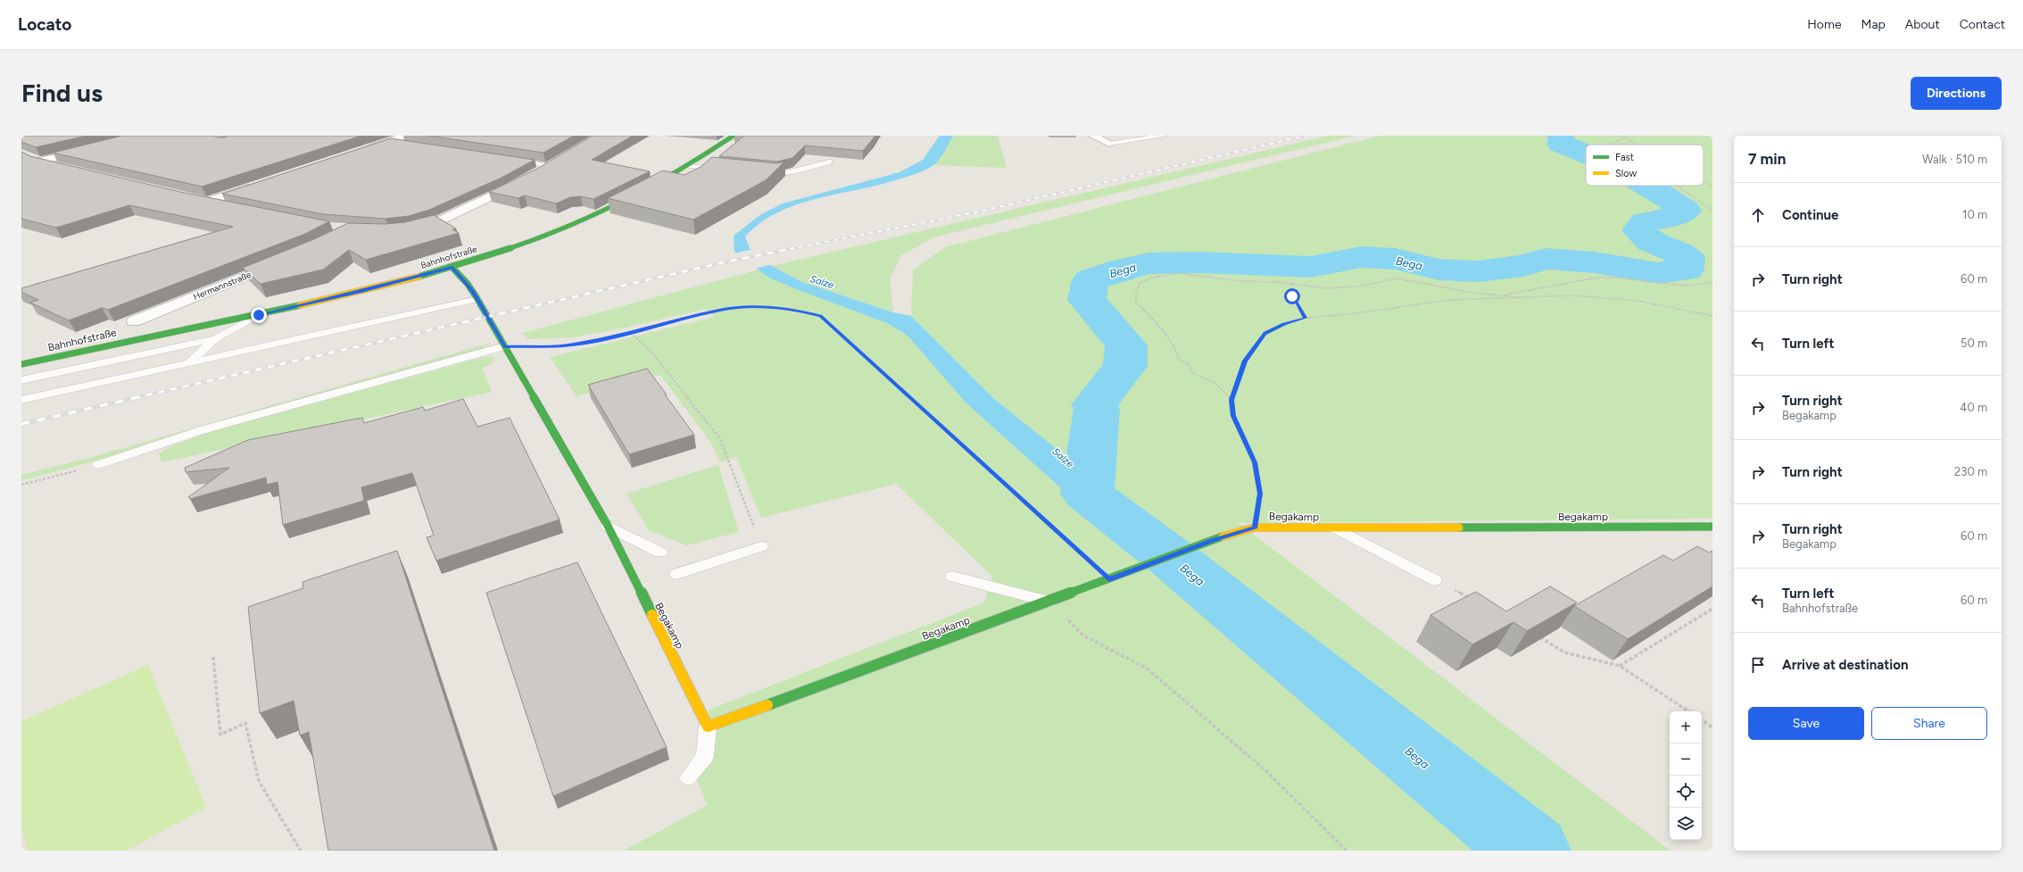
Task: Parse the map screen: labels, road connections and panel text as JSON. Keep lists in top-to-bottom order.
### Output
{
  "streets": {
    "street": ["Bahnhofstraße", "Hermannstraße", "Begakamp"]
  },
  "crossings": [
    ["Bahnhofstraße", "Begakamp"]
  ],
  "water": ["Bega", "Salze"],
  "legend": ["Fast", "Slow"],
  "page": {
    "header": "Locato",
    "nav": [
      "Home",
      "Map",
      "About",
      "Contact"
    ],
    "buttons": [
      "Directions",
      ["Save", "Share"]
    ],
    "title": "Find us",
    "heading": ["7 min", "Walk · 510 m"],
    "list": [
      ["Continue", "10 m"],
      ["Turn right", "60 m"],
      ["Turn left", "50 m"],
      ["Turn right", "Begakamp", "40 m"],
      ["Turn right", "230 m"],
      ["Turn right", "Begakamp", "60 m"],
      ["Turn left", "Bahnhofstraße", "60 m"],
      "Arrive at destination"
    ],
    "map_buttons": ["+", "−"]
  }
}
